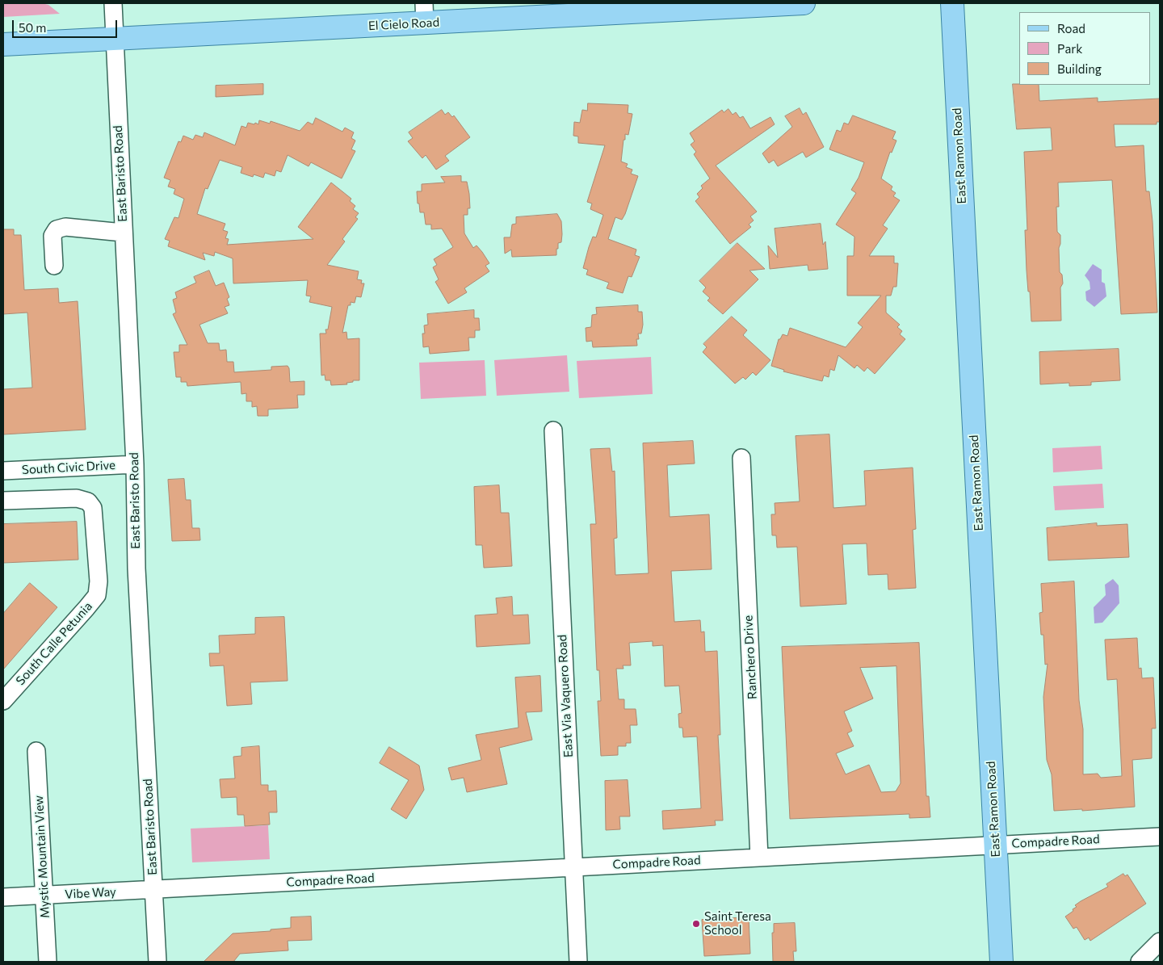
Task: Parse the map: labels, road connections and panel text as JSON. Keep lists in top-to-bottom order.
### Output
{
  "streets": {
    "main road": ["El Cielo Road", "East Ramon Road"],
    "street": [
      "East Baristo Road",
      "South Civic Drive",
      "South Calle Petunia",
      "Ranchero Drive",
      "East Via Vaquero Road",
      "Compadre Road",
      "Mystic Mountain View",
      "Vibe Way"
    ]
  },
  "crossings": [
    ["El Cielo Road", "East Baristo Road"],
    ["East Ramon Road", "Compadre Road"],
    ["East Baristo Road", "South Civic Drive"],
    ["East Baristo Road", "Compadre Road"],
    ["East Baristo Road", "Vibe Way"],
    ["Ranchero Drive", "Compadre Road"],
    ["East Via Vaquero Road", "Compadre Road"],
    ["Compadre Road", "Vibe Way"],
    ["Mystic Mountain View", "Vibe Way"]
  ],
  "places": ["Saint Teresa School"],
  "legend": ["Road", "Park", "Building"],
  "scale_bar": "50 m"
}
